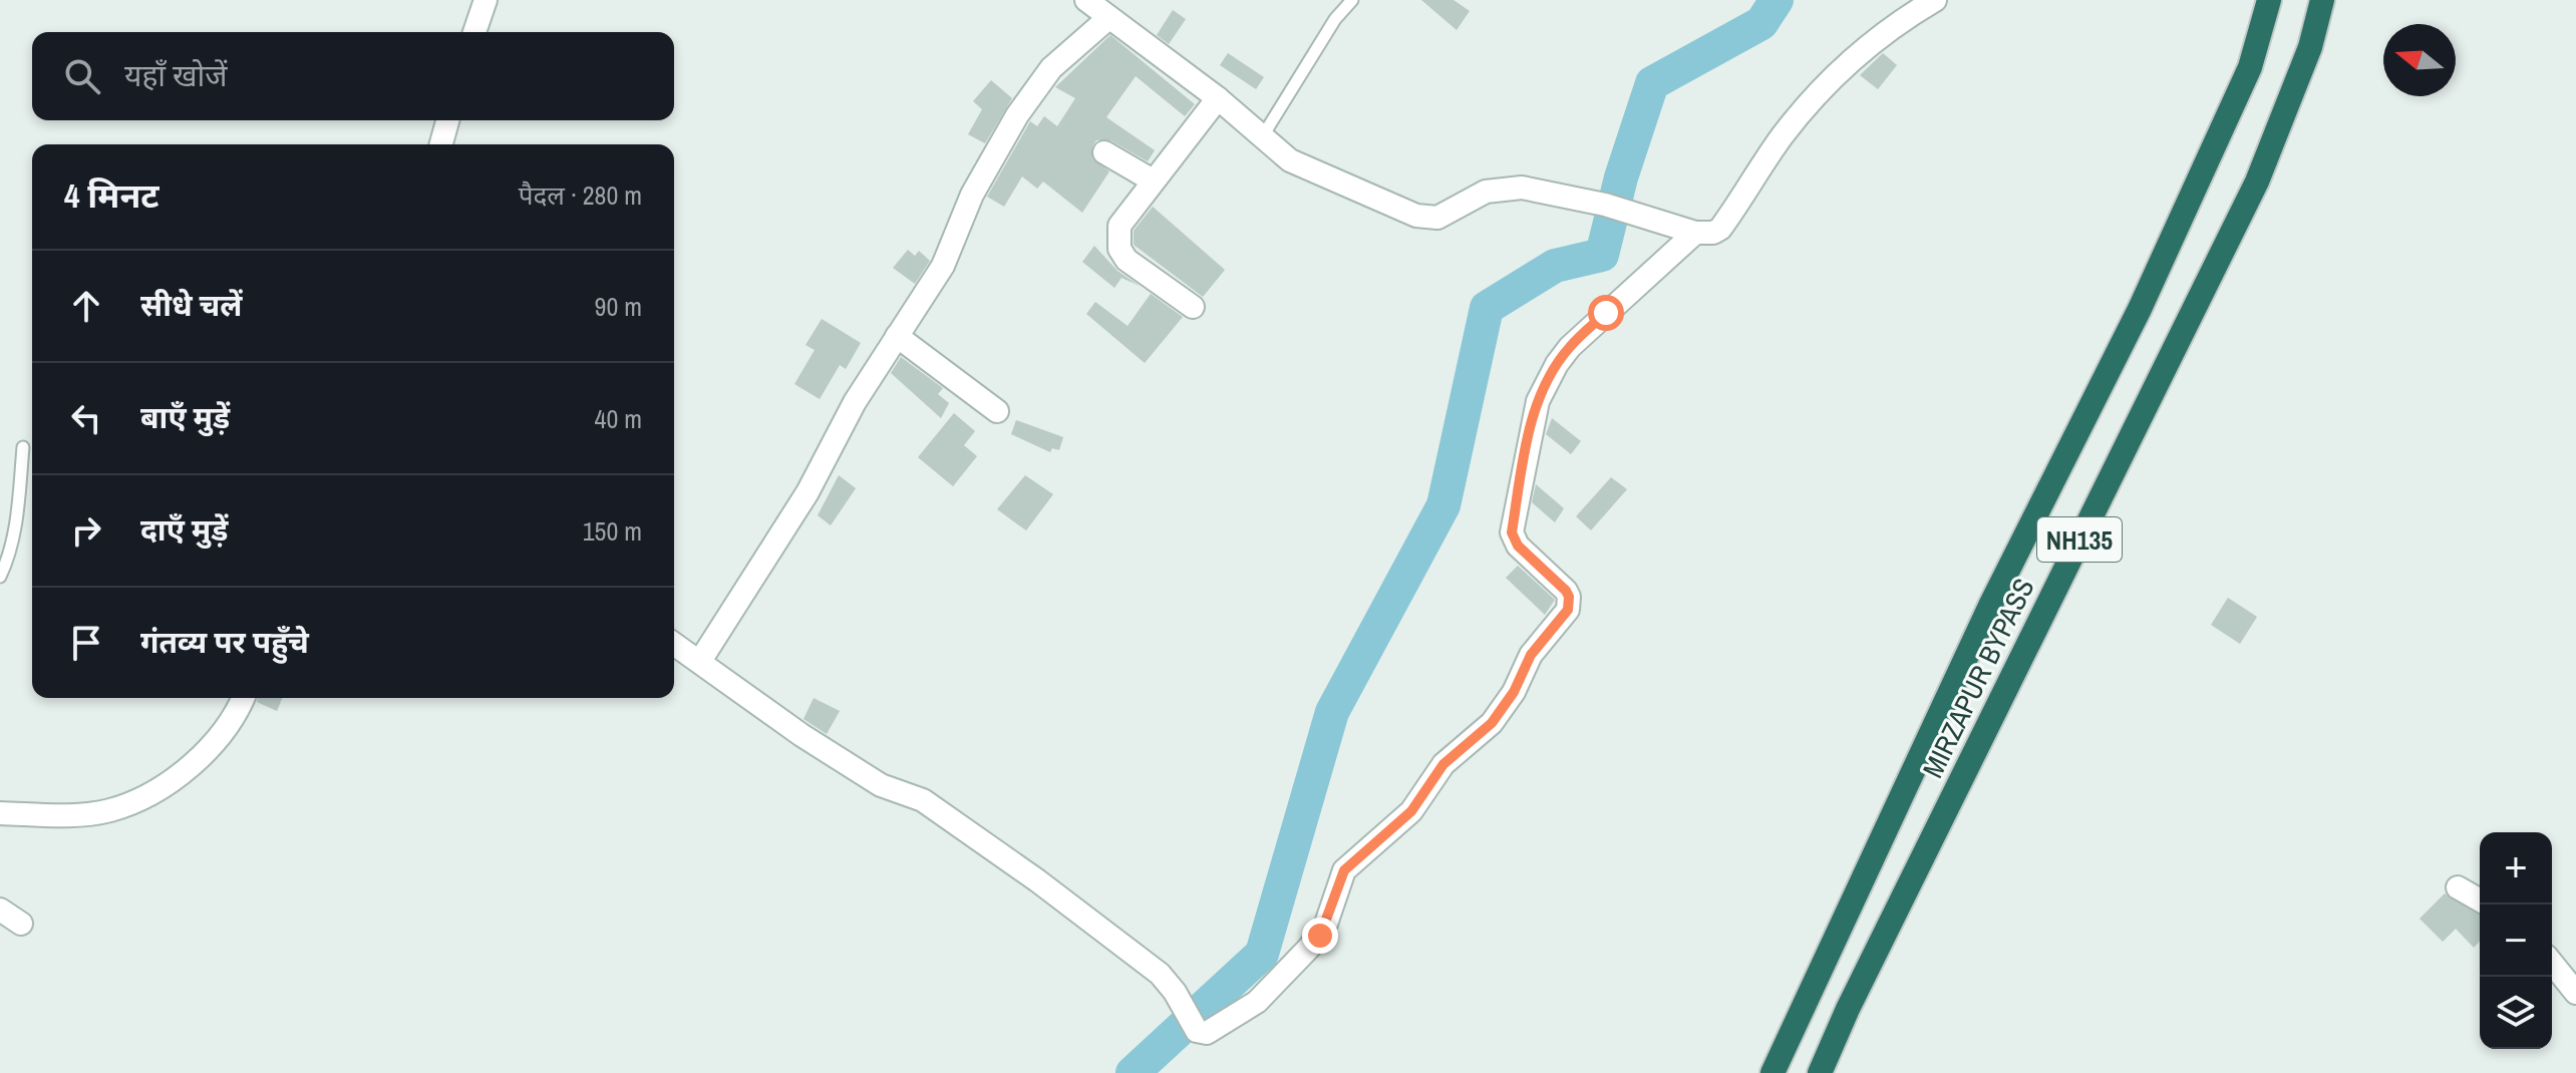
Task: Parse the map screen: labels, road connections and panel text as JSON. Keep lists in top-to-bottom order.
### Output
{
  "streets": {
    "highway": ["NH135", "MIRZAPUR BYPASS"]
  },
  "north": "left",
  "page": {
    "search": "यहाँ खोजें",
    "heading": ["4 मिनट", "पैदल · 280 m"],
    "list": [
      ["सीधे चलें", "90 m"],
      ["बाएँ मुड़ें", "40 m"],
      ["दाएँ मुड़ें", "150 m"],
      "गंतव्य पर पहुँचे"
    ],
    "map_buttons": ["+", "−"]
  }
}
